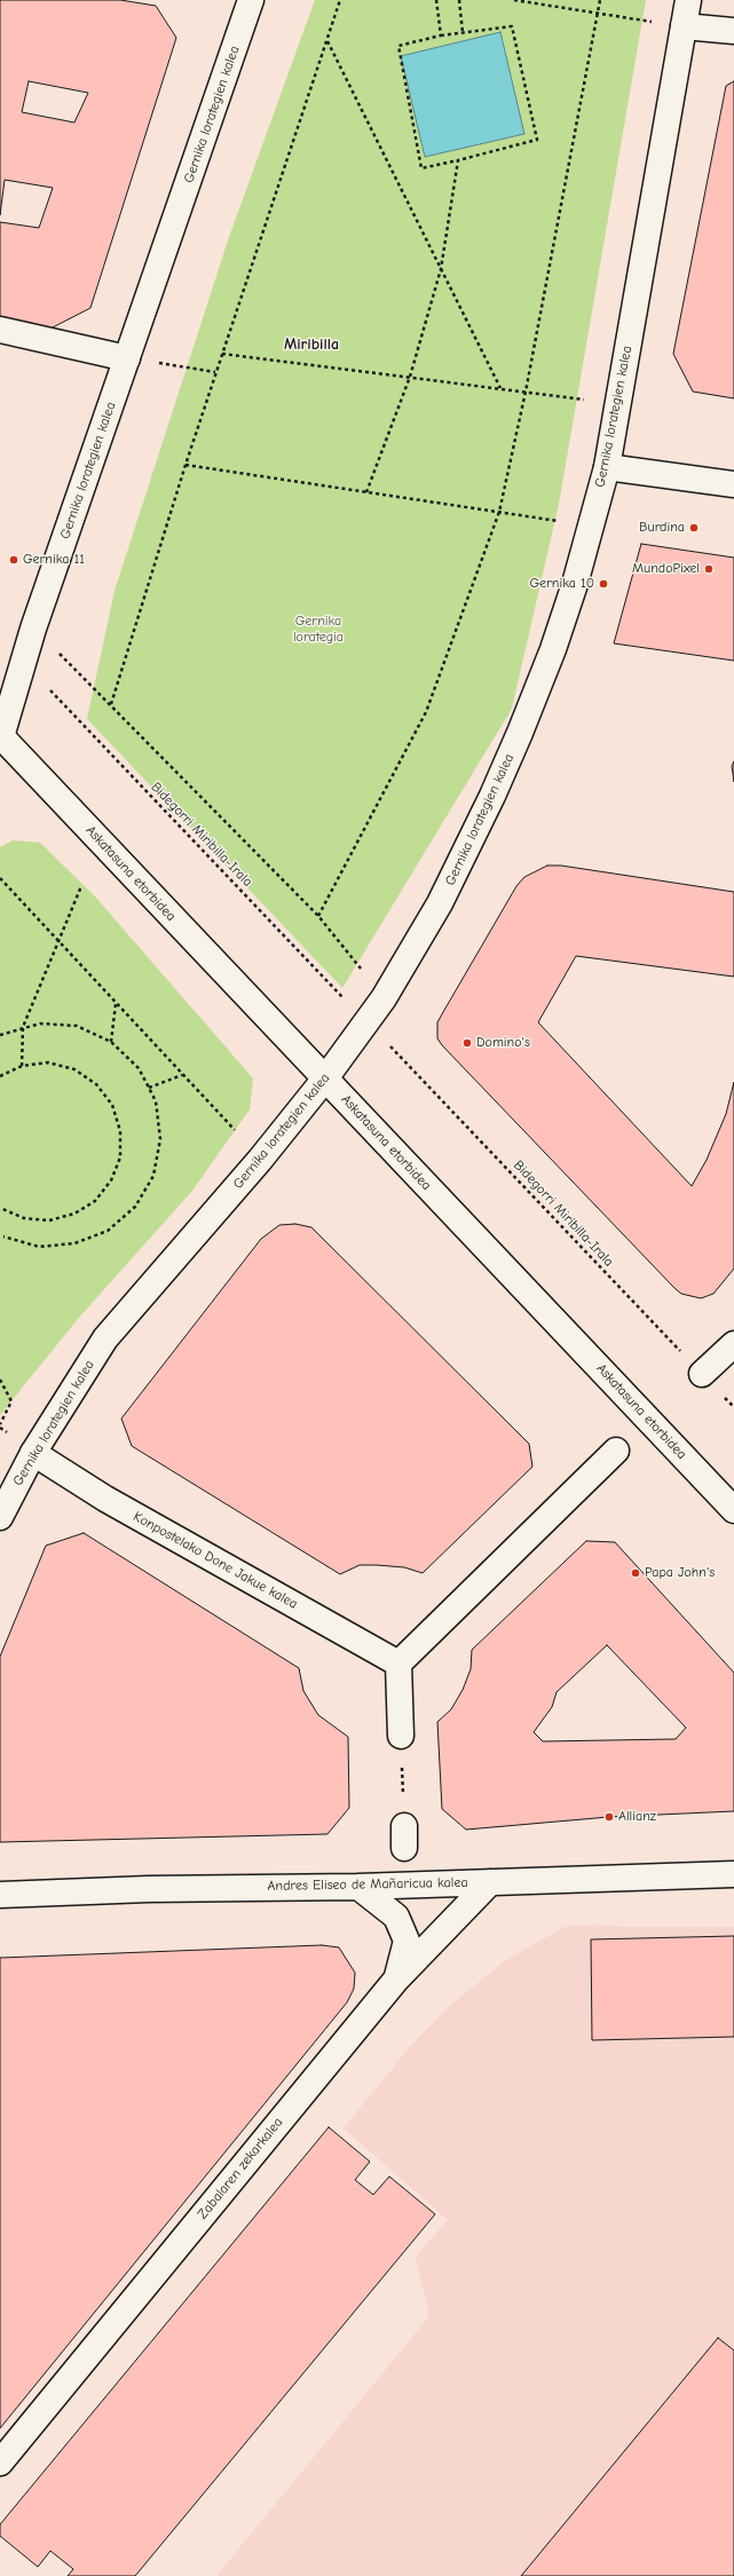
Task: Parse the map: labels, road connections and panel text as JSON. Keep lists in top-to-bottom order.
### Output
{
  "streets": {
    "street": [
      "Gernika lorategien kalea",
      "Askatasuna etorbidea",
      "Konpostelako Done Jakue kalea",
      "Andres Eliseo de Mañaricua kalea",
      "Zabalaren zekarkalea"
    ],
    "path": ["Bidegorri Miribilla-Irala"]
  },
  "crossings": [
    ["Gernika lorategien kalea", "Askatasuna etorbidea"],
    ["Gernika lorategien kalea", "Konpostelako Done Jakue kalea"],
    ["Andres Eliseo de Mañaricua kalea", "Zabalaren zekarkalea"]
  ],
  "districts": ["Miribilla"],
  "parks": ["Gernika lorategia"],
  "places": [
    "Burdina",
    "Gernika 11",
    "MundoPixel",
    "Gernika 10",
    "Domino's",
    "Papa John's",
    "Allianz"
  ]
}
